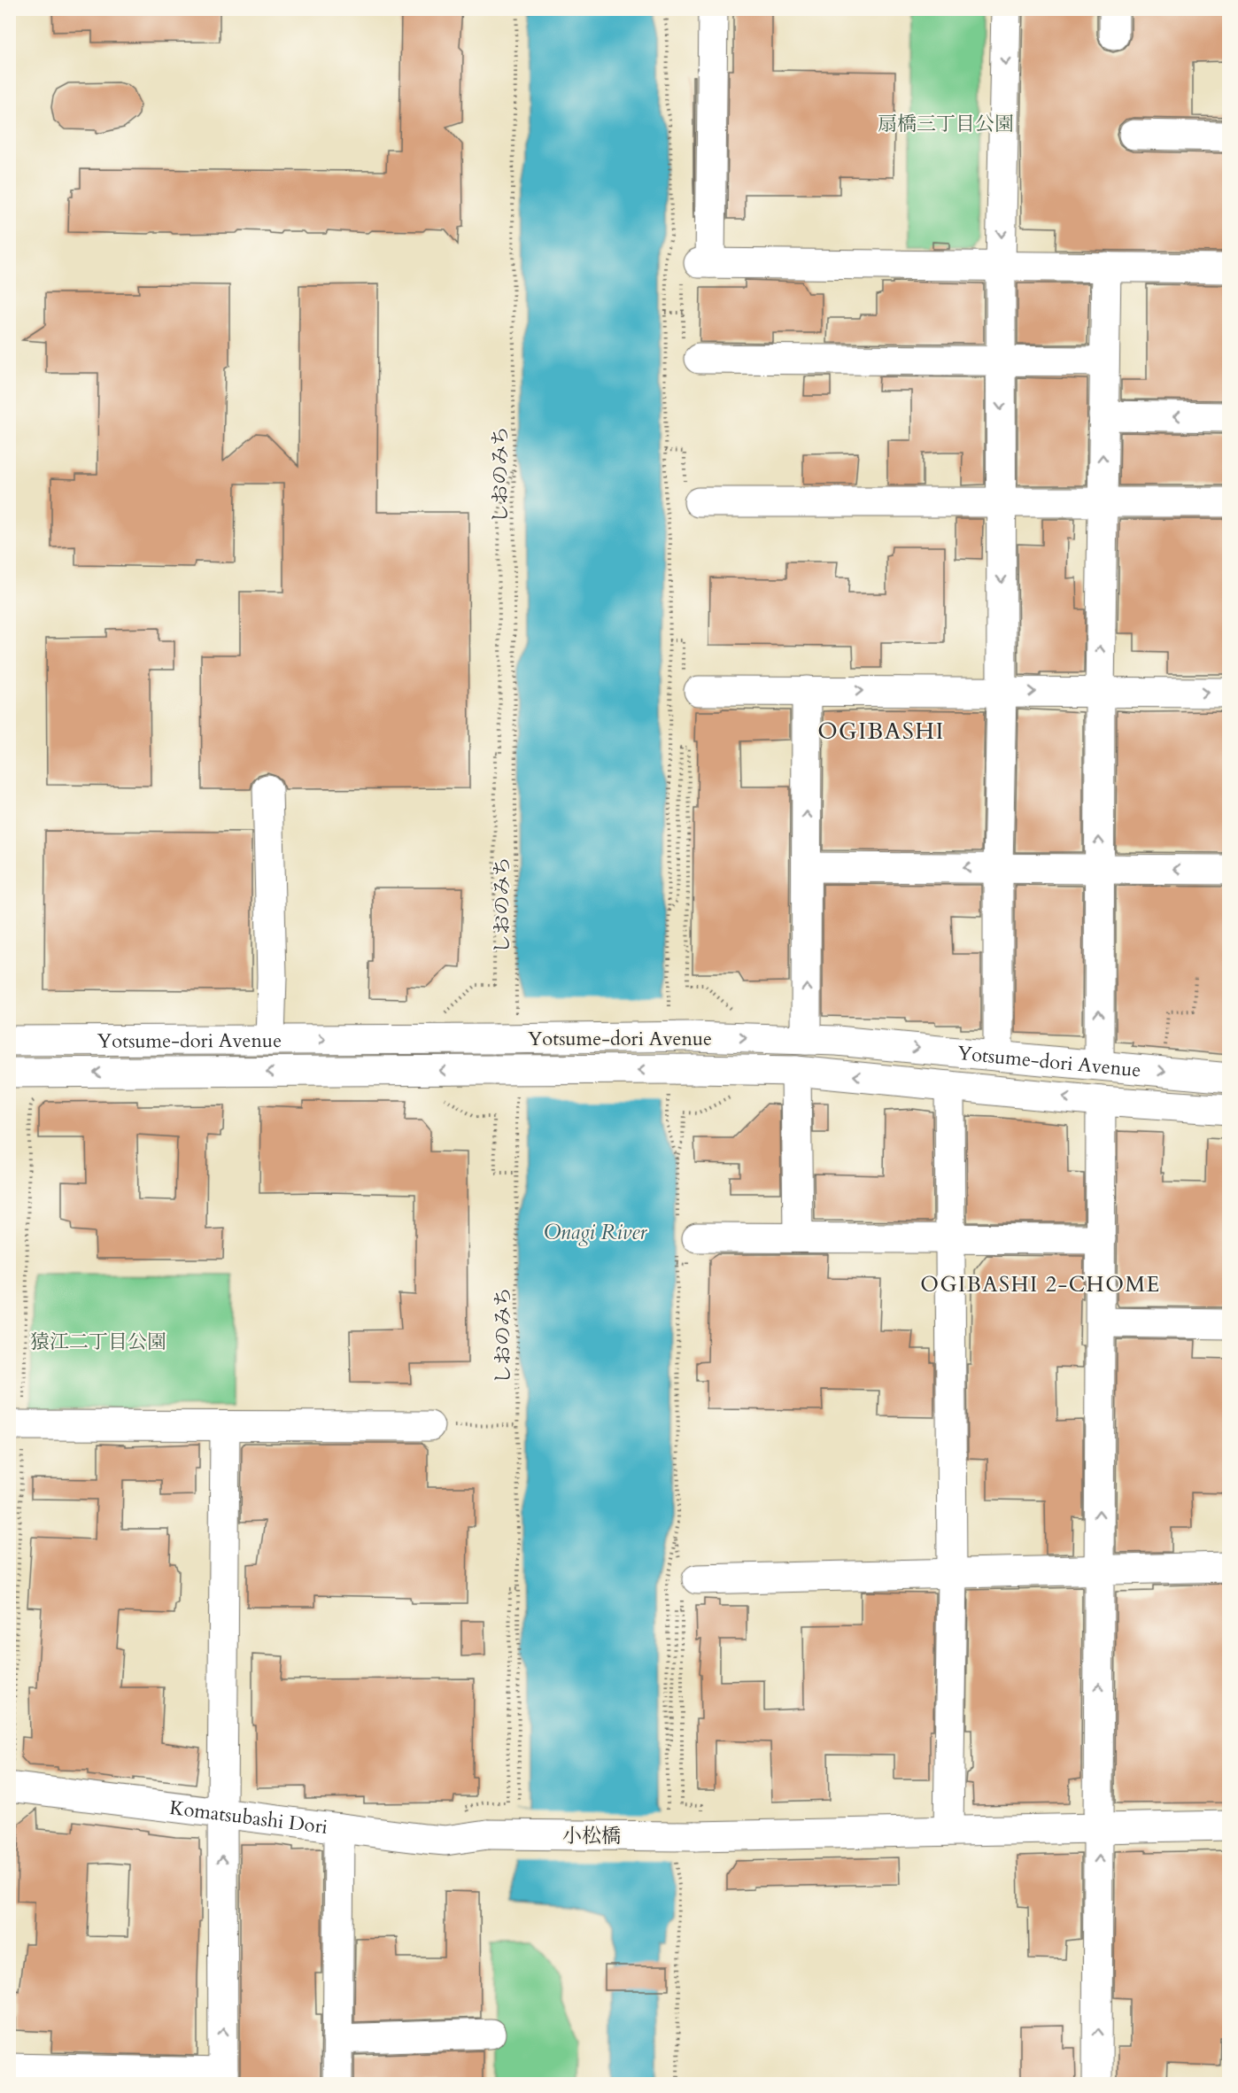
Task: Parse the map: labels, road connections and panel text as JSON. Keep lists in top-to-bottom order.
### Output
{
  "streets": {
    "street": ["Yotsume-dori Avenue", "Komatsubashi Dori", "小松橋"],
    "path": ["しおのみち"]
  },
  "crossings": [
    ["しおのみち", "Yotsume-dori Avenue"],
    ["Komatsubashi Dori", "小松橋"]
  ],
  "districts": ["OGIBASHI", "OGIBASHI 2-CHOME"],
  "water": ["Onagi River"],
  "parks": ["扇橋三丁目公園", "猿江二丁目公園"]
}
